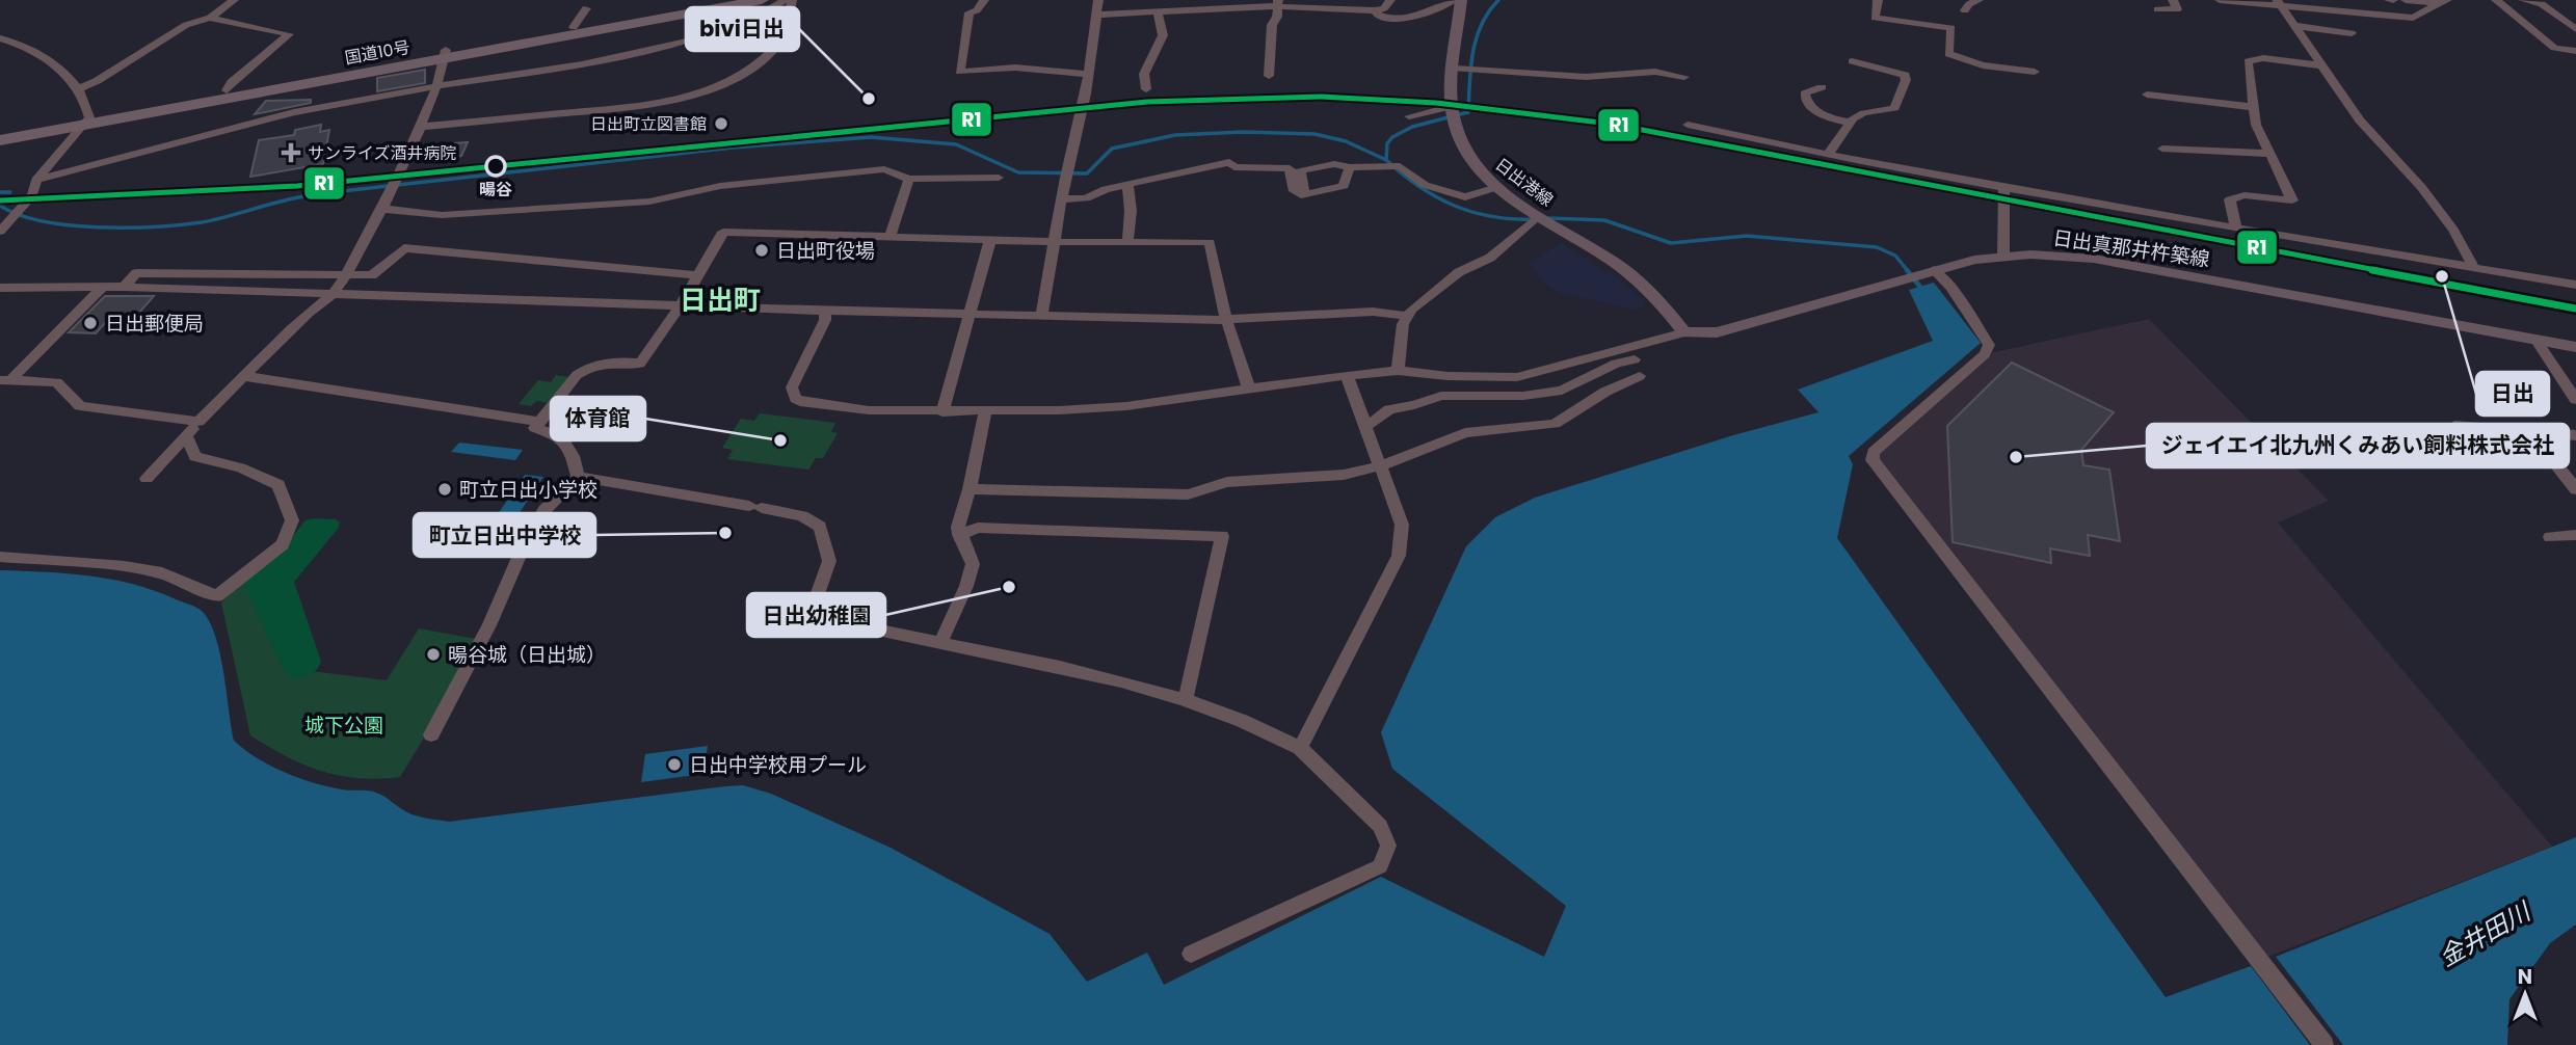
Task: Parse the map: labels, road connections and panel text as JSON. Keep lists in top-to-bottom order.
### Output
{
  "streets": {
    "highway": ["国道10号"],
    "main road": ["日出港線", "日出真那井杵築線"]
  },
  "crossings": [
    ["日出港線", "日出真那井杵築線"]
  ],
  "districts": ["日出町"],
  "water": ["金井田川"],
  "parks": ["城下公園"],
  "places": {
    "other": [
      "bivi日出",
      "日出町立図書館",
      "暘谷",
      "日出町役場",
      "日出",
      "日出郵便局",
      "体育館",
      "ジェイエイ北九州くみあい飼料株式会社",
      "町立日出小学校",
      "町立日出中学校",
      "日出幼稚園",
      "暘谷城（日出城）",
      "日出中学校用プール"
    ],
    "health": ["サンライズ酒井病院"]
  },
  "lines": ["transit line R1"],
  "north": "top"
}
